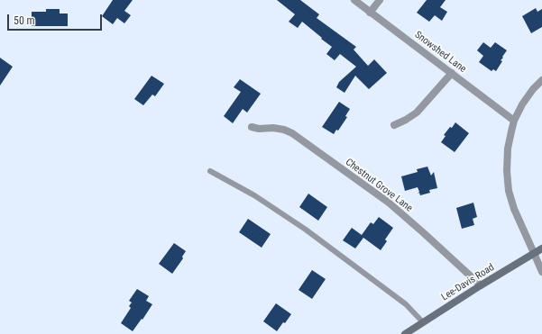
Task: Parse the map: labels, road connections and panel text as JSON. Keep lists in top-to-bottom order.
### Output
{
  "streets": {
    "main road": ["Lee-Davis Road"],
    "street": ["Snowshed Lane", "Chestnut Grove Lane"]
  },
  "crossings": [
    ["Chestnut Grove Lane", "Lee-Davis Road"]
  ],
  "scale_bar": "50 m"
}
